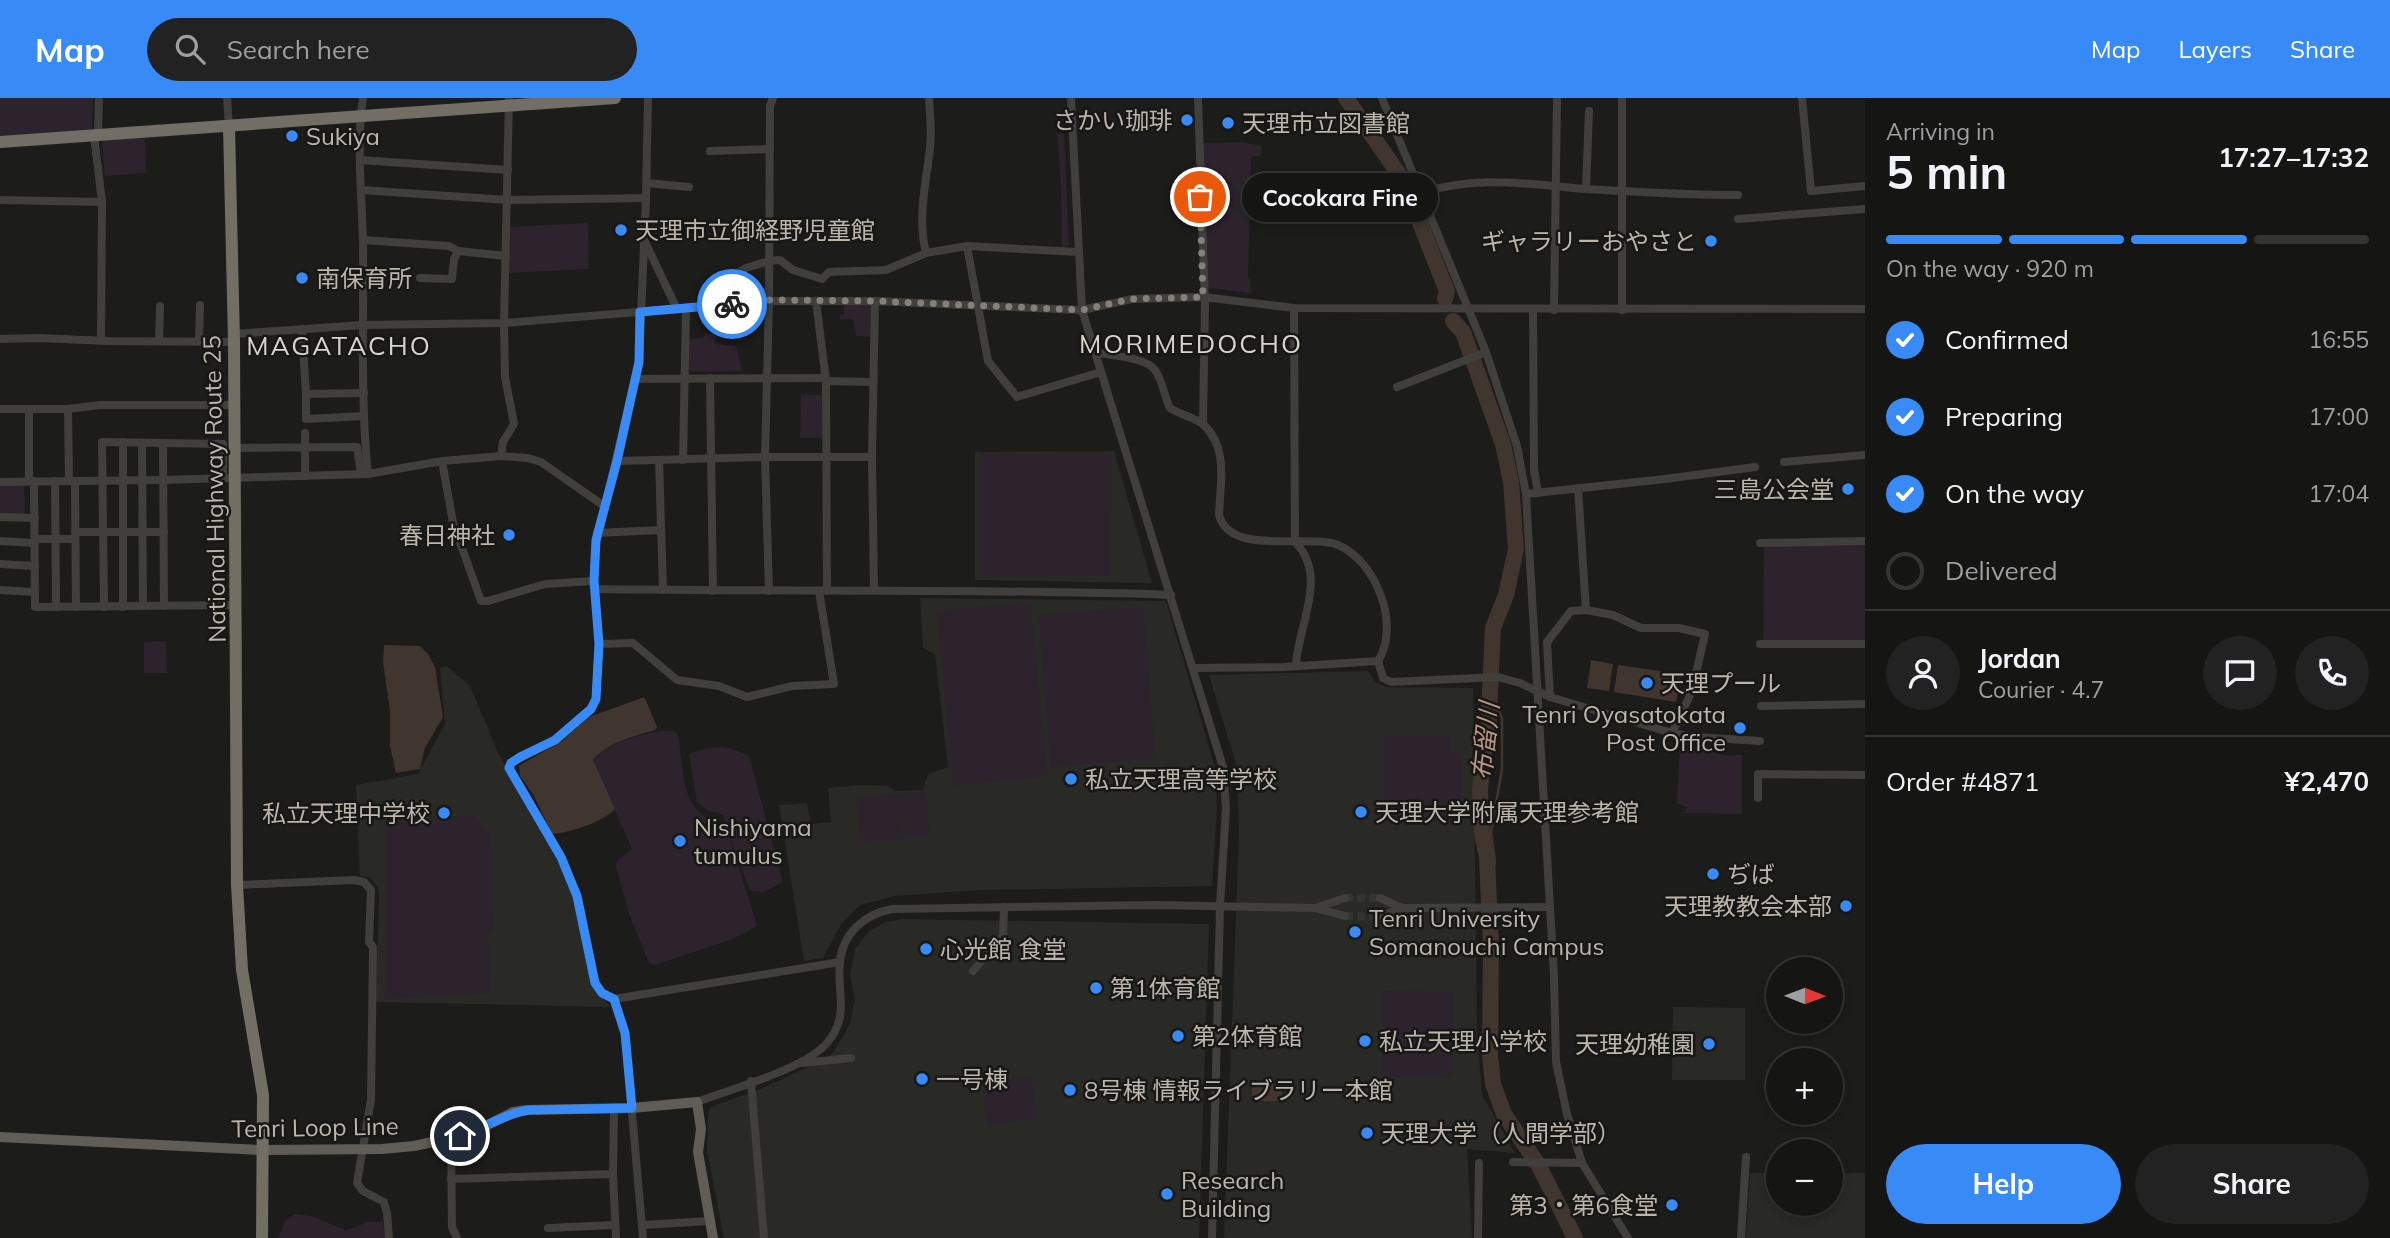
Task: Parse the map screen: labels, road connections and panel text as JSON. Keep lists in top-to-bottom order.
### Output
{
  "streets": {
    "highway": ["National Highway Route 25"],
    "main road": ["Tenri Loop Line"]
  },
  "crossings": [
    ["National Highway Route 25", "Tenri Loop Line"]
  ],
  "districts": ["MORIMEDOCHO", "MAGATACHO"],
  "water": ["布留川"],
  "places": [
    "さかい珈琲",
    "天理市立図書館",
    "Sukiya",
    "Cocokara Fine",
    "天理市立御経野児童館",
    "ギャラリーおやさと",
    "南保育所",
    "三島公会堂",
    "春日神社",
    "天理プール",
    "Tenri Oyasatokata Post Office",
    "私立天理高等学校",
    "天理大学附属天理参考館",
    "私立天理中学校",
    "Nishiyama tumulus",
    "ぢば",
    "天理教教会本部",
    "Tenri University Somanouchi Campus",
    "心光館 食堂",
    "第1体育館",
    "第2体育館",
    "私立天理小学校",
    "天理幼稚園",
    "一号棟",
    "8号棟 情報ライブラリー本館",
    "天理大学（人間学部）",
    "Research Building",
    "第3・第6食堂"
  ],
  "north": "right",
  "page": {
    "header": "Map",
    "search": "Search here",
    "nav": ["Map", "Layers", "Share"],
    "heading": ["5 min", "Arriving in", "17:27–17:32"],
    "panel": [
      "Jordan",
      "Courier · 4.7",
      "Order #4871",
      "¥2,470"
    ],
    "bubble": "Cocokara Fine",
    "bar": "On the way · 920 m",
    "list": [
      ["Confirmed", "16:55"],
      ["Preparing", "17:00"],
      ["On the way", "17:04"],
      "Delivered"
    ],
    "map_buttons": ["+", "−"],
    "buttons": ["Help", "Share"]
  }
}
